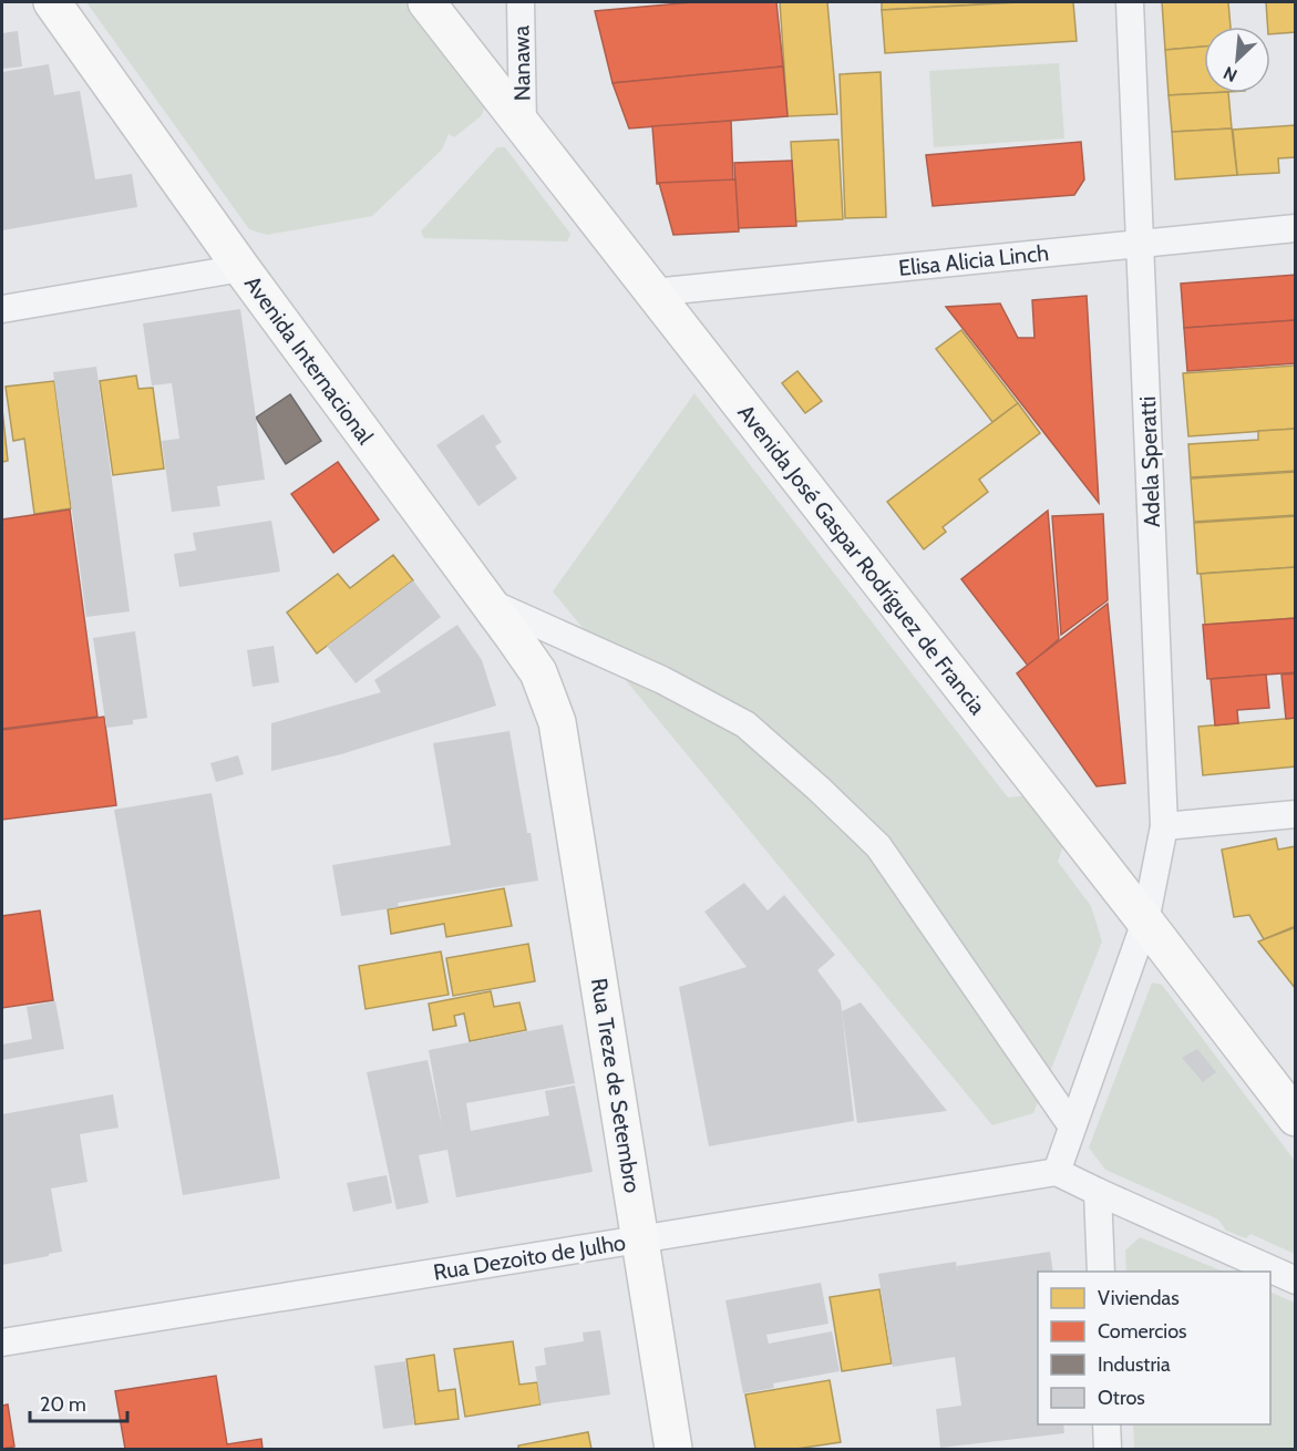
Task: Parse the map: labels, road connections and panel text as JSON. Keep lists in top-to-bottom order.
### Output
{
  "streets": {
    "main road": ["Avenida Internacional", "Avenida José Gaspar Rodríguez de Francia", "Rua Treze de Setembro"],
    "street": [
      "Nanawa",
      "Elisa Alicia Linch",
      "Adela Speratti",
      "Rua Dezoito de Julho"
    ]
  },
  "crossings": [
    ["Nanawa", "Avenida José Gaspar Rodríguez de Francia"],
    ["Elisa Alicia Linch", "Adela Speratti"],
    ["Elisa Alicia Linch", "Avenida José Gaspar Rodríguez de Francia"],
    ["Avenida Internacional", "Rua Treze de Setembro"],
    ["Adela Speratti", "Avenida José Gaspar Rodríguez de Francia"],
    ["Adela Speratti", "Rua Dezoito de Julho"],
    ["Rua Treze de Setembro", "Rua Dezoito de Julho"]
  ],
  "legend": [
    "Viviendas",
    "Comercios",
    "Industria",
    "Otros"
  ],
  "scale_bar": "20 m",
  "north": "bottom left"
}
